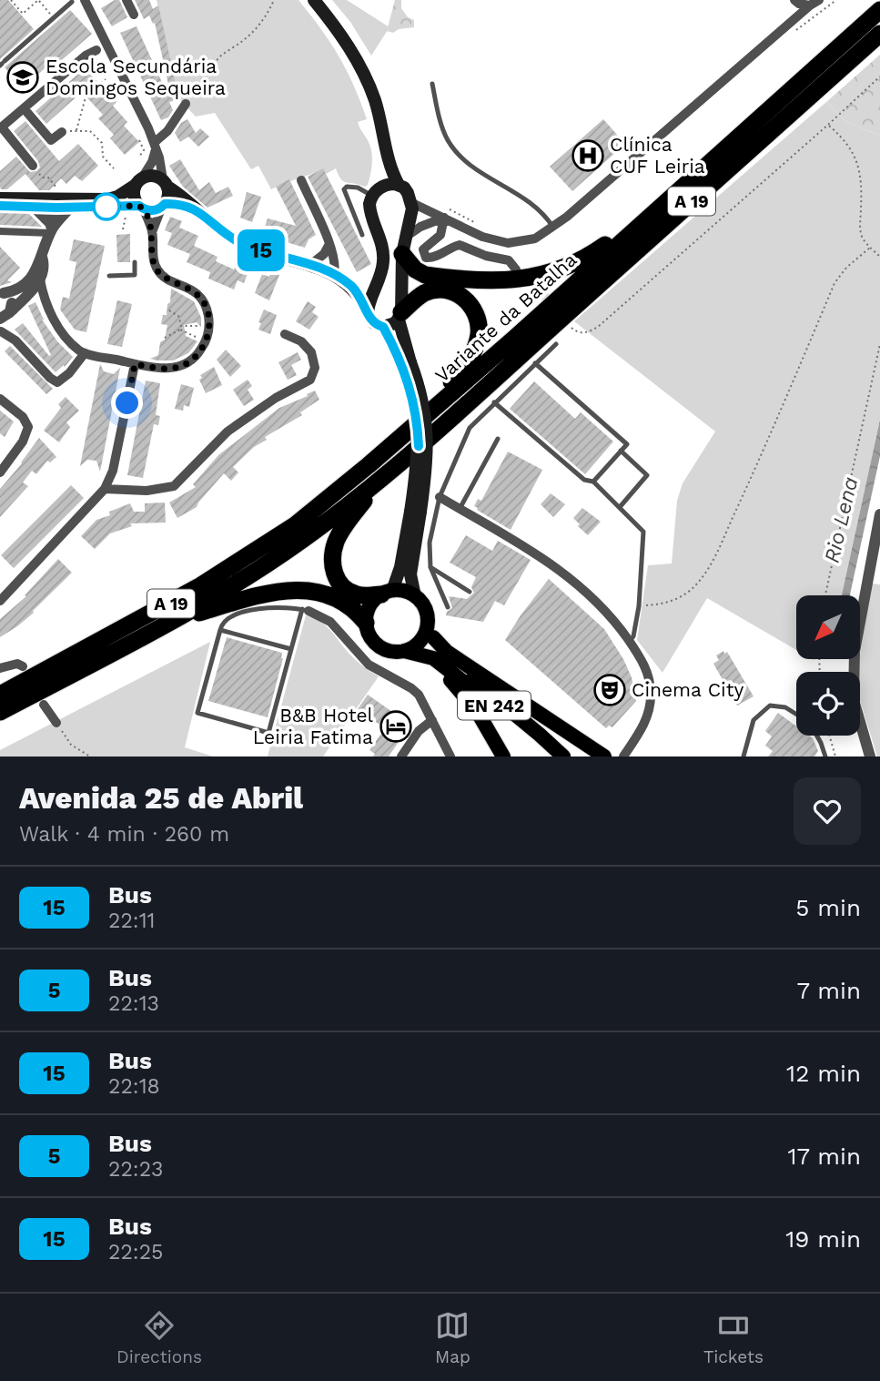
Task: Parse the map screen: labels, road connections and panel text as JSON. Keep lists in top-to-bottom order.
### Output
{
  "streets": {
    "highway": ["A 19", "Variante da Batalha"],
    "main road": ["EN 242"]
  },
  "water": ["Rio Lena"],
  "places": {
    "school or university": ["Escola Secundária Domingos Sequeira"],
    "hospital": ["Clínica CUF Leiria"],
    "theatre": ["Cinema City"],
    "hotel": ["B&B Hotel Leiria Fatima"]
  },
  "lines": ["bus line 15"],
  "north": "bottom left",
  "page": {
    "on_map": "15",
    "heading": ["Avenida 25 de Abril", "Walk · 4 min · 260 m"],
    "list": [
      {
        "mark": "15",
        "name": "Bus",
        "note": "22:11",
        "value": "5 min"
      },
      {
        "mark": "5",
        "name": "Bus",
        "note": "22:13",
        "value": "7 min"
      },
      {
        "mark": "15",
        "name": "Bus",
        "note": "22:18",
        "value": "12 min"
      },
      {
        "mark": "5",
        "name": "Bus",
        "note": "22:23",
        "value": "17 min"
      },
      {
        "mark": "15",
        "name": "Bus",
        "note": "22:25",
        "value": "19 min"
      }
    ],
    "tabs": ["Directions", "Map", "Tickets"]
  }
}
